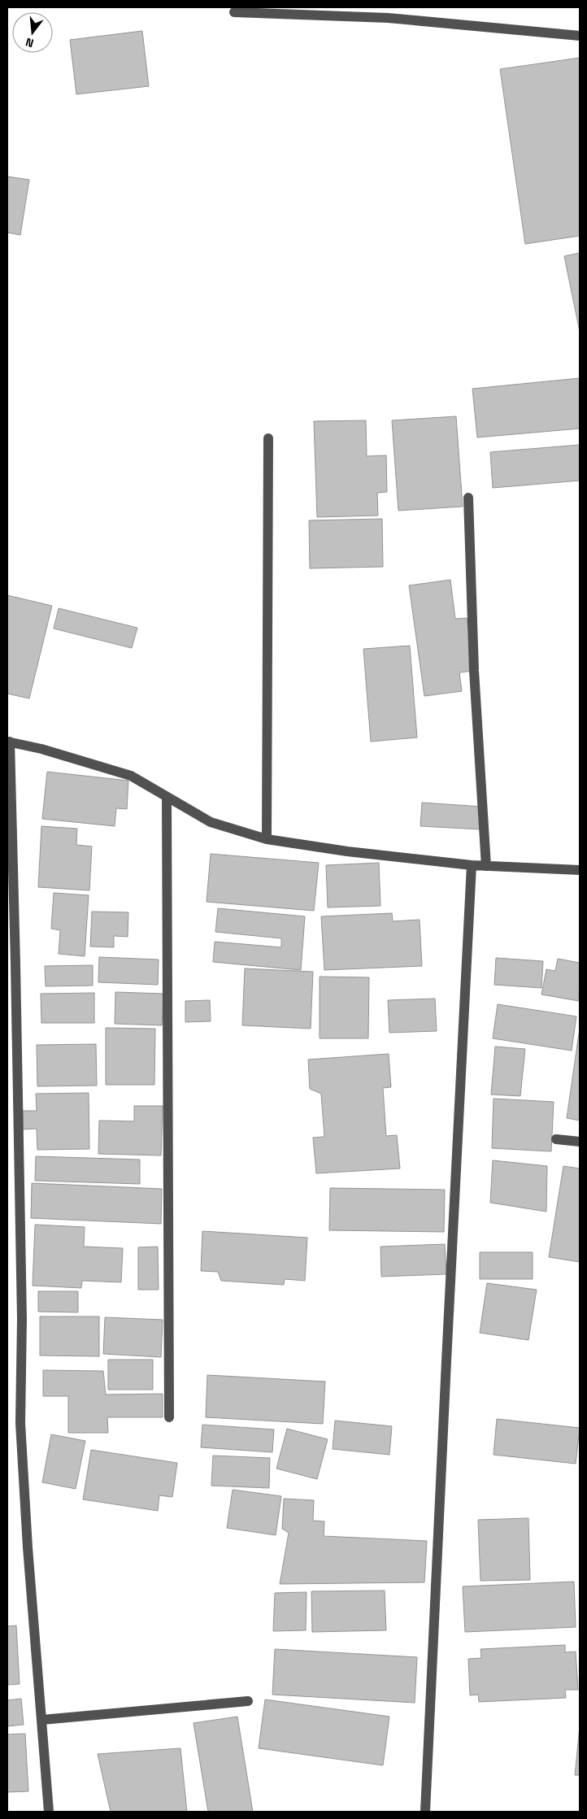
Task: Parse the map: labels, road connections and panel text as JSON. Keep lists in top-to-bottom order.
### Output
{
  "north": "bottom"
}
